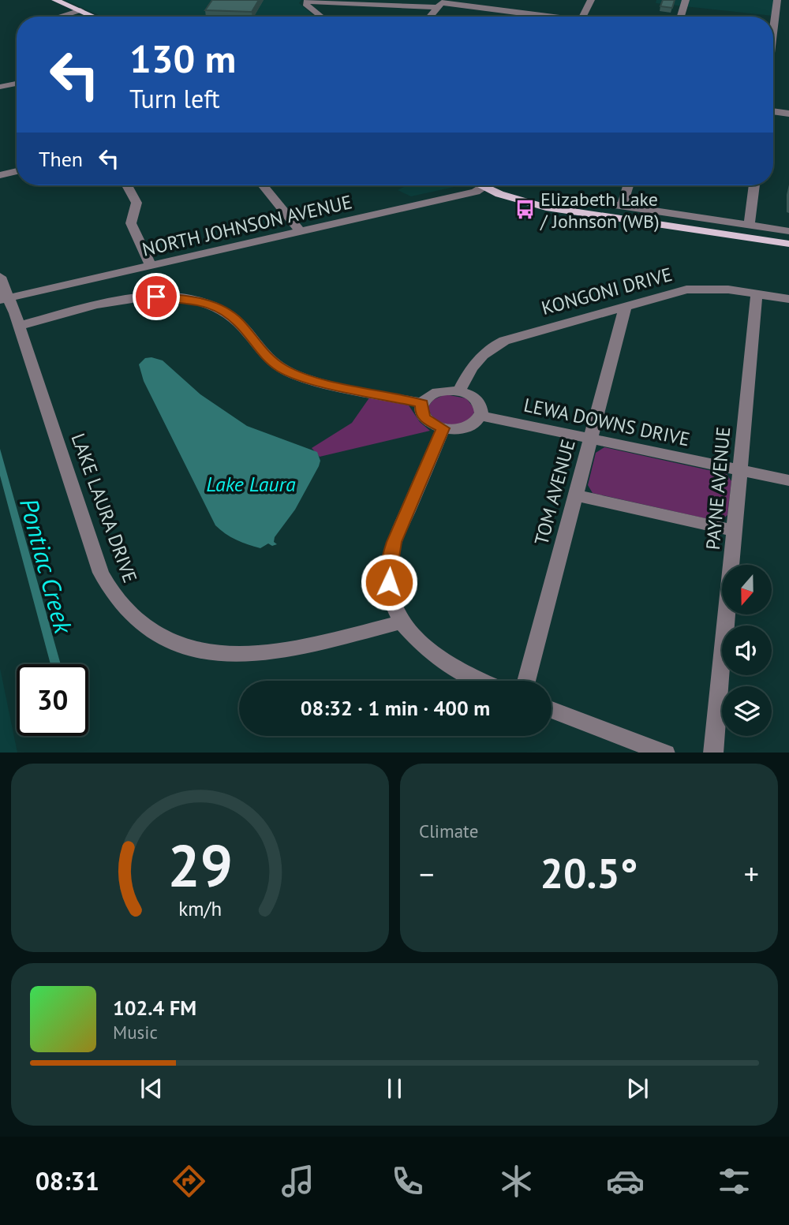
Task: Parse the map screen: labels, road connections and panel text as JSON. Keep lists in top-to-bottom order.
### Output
{
  "streets": {
    "street": [
      "NORTH JOHNSON AVENUE",
      "KONGONI DRIVE",
      "LEWA DOWNS DRIVE",
      "PAYNE AVENUE",
      "TOM AVENUE",
      "LAKE LAURA DRIVE"
    ]
  },
  "crossings": [
    ["NORTH JOHNSON AVENUE", "LAKE LAURA DRIVE"],
    ["KONGONI DRIVE", "LEWA DOWNS DRIVE"],
    ["KONGONI DRIVE", "PAYNE AVENUE"],
    ["KONGONI DRIVE", "TOM AVENUE"],
    ["LEWA DOWNS DRIVE", "PAYNE AVENUE"],
    ["LEWA DOWNS DRIVE", "TOM AVENUE"]
  ],
  "water": ["Lake Laura", "Pontiac Creek"],
  "places": {
    "bus stop": ["Elizabeth Lake / Johnson (WB)"]
  },
  "north": "bottom",
  "page": {
    "turn": ["130 m", "Turn left"],
    "then": "Then",
    "limit": "30",
    "trip": "08:32 · 1 min · 400 m",
    "tile": "Climate",
    "heat": ["−", "20.5°", "+"],
    "song": ["102.4 FM", "Music"],
    "tabs": "08:31",
    "gauge": ["29", "km/h"]
  }
}
